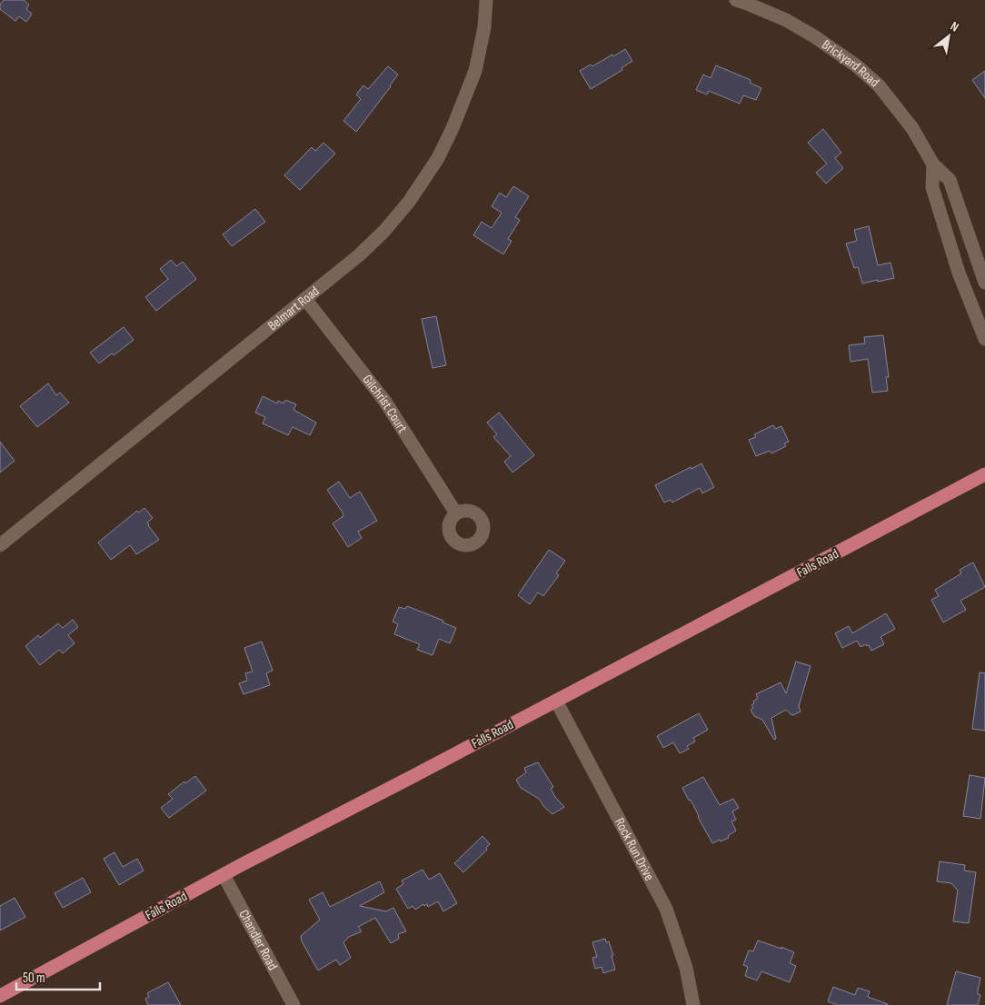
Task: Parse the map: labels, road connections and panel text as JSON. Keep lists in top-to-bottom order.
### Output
{
  "streets": {
    "main road": ["Falls Road"],
    "street": [
      "Brickyard Road",
      "Belmart Road",
      "Gilchrist Court",
      "Rock Run Drive",
      "Chandler Road"
    ]
  },
  "crossings": [
    ["Belmart Road", "Gilchrist Court"],
    ["Falls Road", "Rock Run Drive"],
    ["Falls Road", "Chandler Road"]
  ],
  "scale_bar": "50 m",
  "north": "top right"
}
